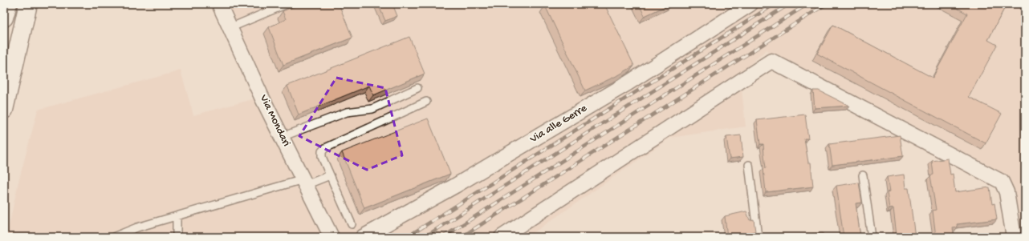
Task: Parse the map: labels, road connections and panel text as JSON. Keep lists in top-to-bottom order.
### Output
{
  "streets": {
    "street": ["Via Mondari", "Via alle Gerre"]
  }
}
